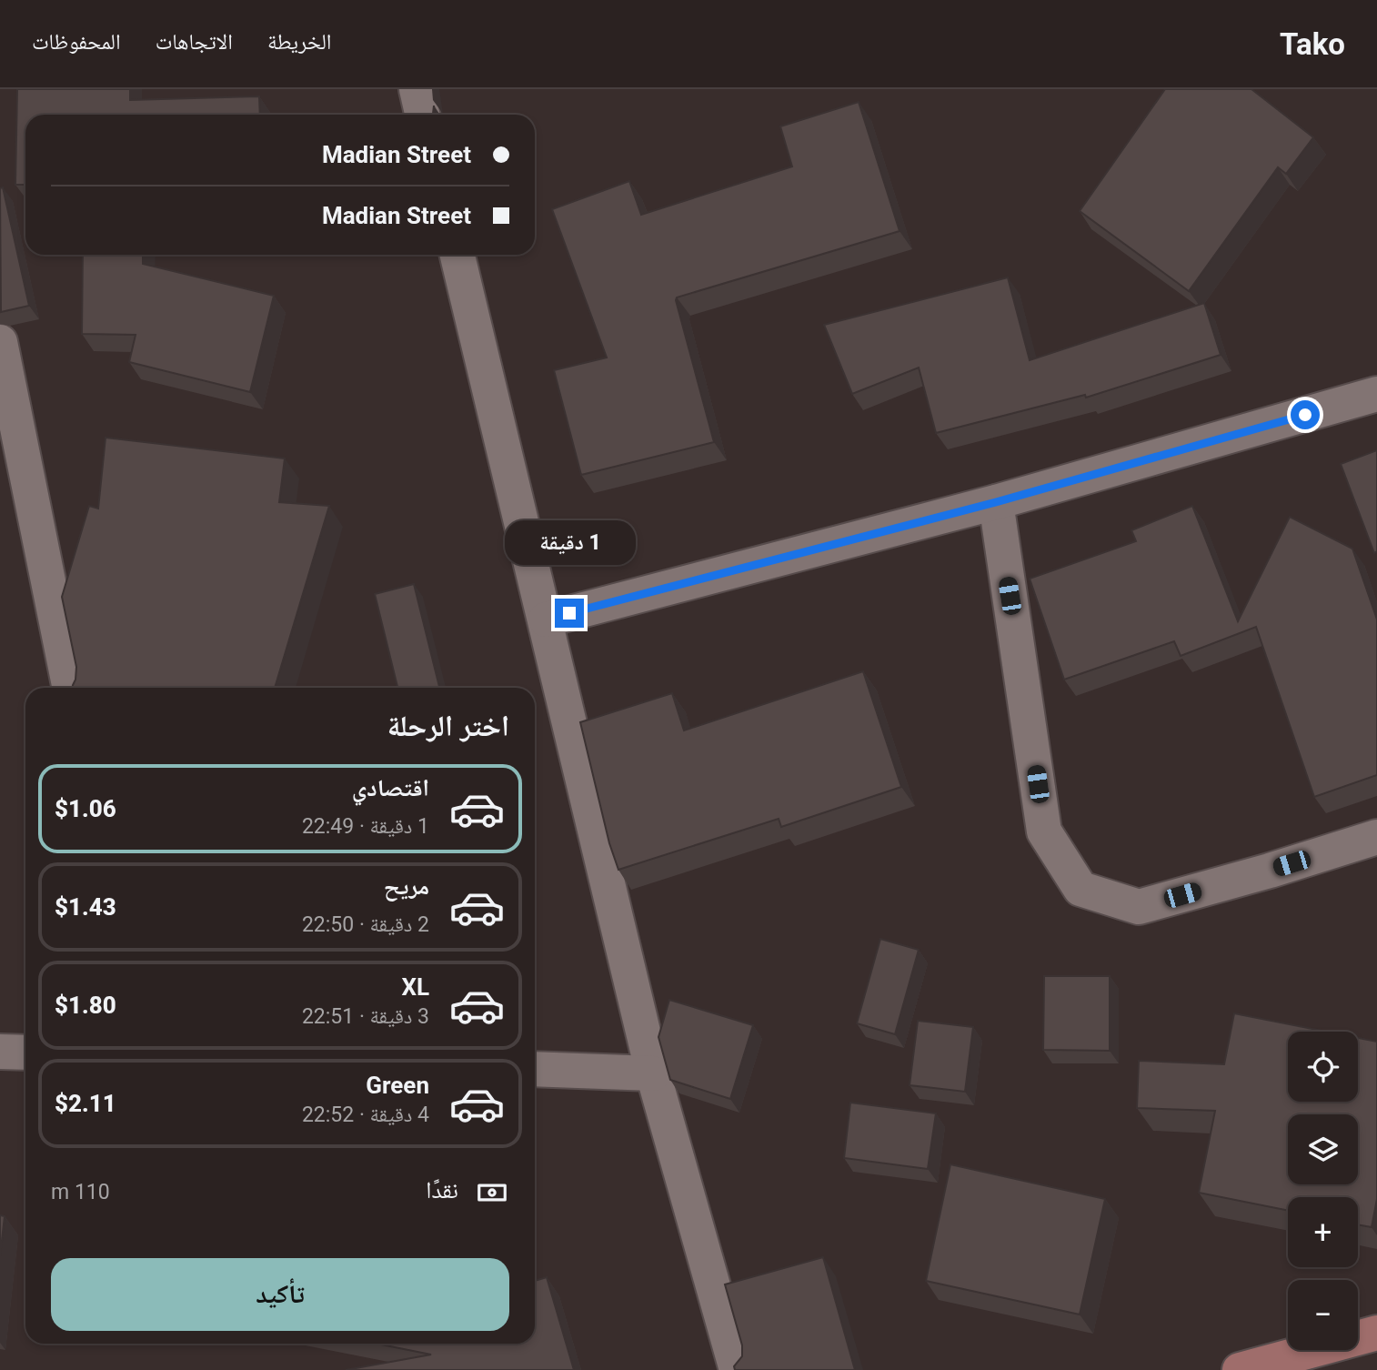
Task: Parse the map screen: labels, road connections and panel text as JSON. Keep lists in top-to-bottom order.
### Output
{
  "page": {
    "header": "Tako",
    "nav": ["الخريطة", "الاتجاهات", "المحفوظات"],
    "banner": ["Madian Street", "Madian Street"],
    "bubble": "1 دقيقة",
    "heading": "اختر الرحلة",
    "list": [
      {
        "name": "اقتصادي",
        "note": "1 دقيقة · 22:49",
        "value": "$1.06"
      },
      {
        "name": "مريح",
        "note": "2 دقيقة · 22:50",
        "value": "$1.43"
      },
      {
        "name": "XL",
        "note": "3 دقيقة · 22:51",
        "value": "$1.80"
      },
      {
        "name": "Green",
        "note": "4 دقيقة · 22:52",
        "value": "$2.11"
      }
    ],
    "map_buttons": ["+", "−"],
    "pay": ["نقدًا", "110 m"],
    "buttons": "تأكيد"
  }
}
